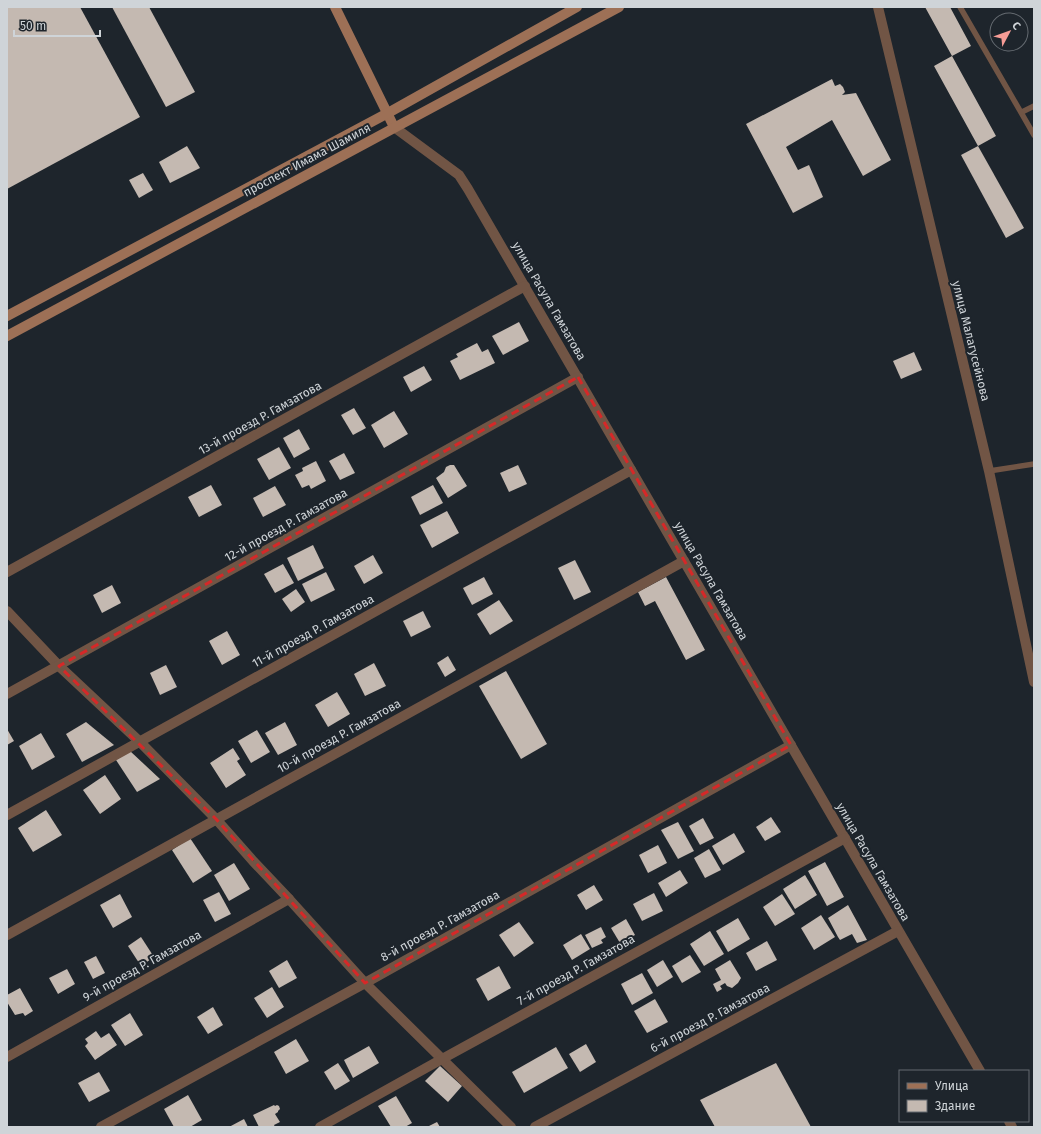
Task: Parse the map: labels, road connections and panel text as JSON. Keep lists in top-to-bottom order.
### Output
{
  "streets": {
    "main road": ["проспект Имама Шамиля"],
    "street": [
      "улица Расула Гамзатова",
      "улица Малагусейнова",
      "13-й проезд Р. Гамзатова",
      "12-й проезд Р. Гамзатова",
      "11-й проезд Р. Гамзатова",
      "10-й проезд Р. Гамзатова",
      "8-й проезд Р. Гамзатова",
      "9-й проезд Р. Гамзатова",
      "7-й проезд Р. Гамзатова",
      "6-й проезд Р. Гамзатова"
    ]
  },
  "crossings": [
    ["проспект Имама Шамиля", "улица Расула Гамзатова"],
    ["улица Расула Гамзатова", "13-й проезд Р. Гамзатова"],
    ["улица Расула Гамзатова", "12-й проезд Р. Гамзатова"],
    ["улица Расула Гамзатова", "11-й проезд Р. Гамзатова"],
    ["улица Расула Гамзатова", "10-й проезд Р. Гамзатова"],
    ["улица Расула Гамзатова", "8-й проезд Р. Гамзатова"],
    ["улица Расула Гамзатова", "7-й проезд Р. Гамзатова"],
    ["улица Расула Гамзатова", "6-й проезд Р. Гамзатова"]
  ],
  "legend": ["Улица", "Здание"],
  "scale_bar": "50 m",
  "north": "top right"
}
